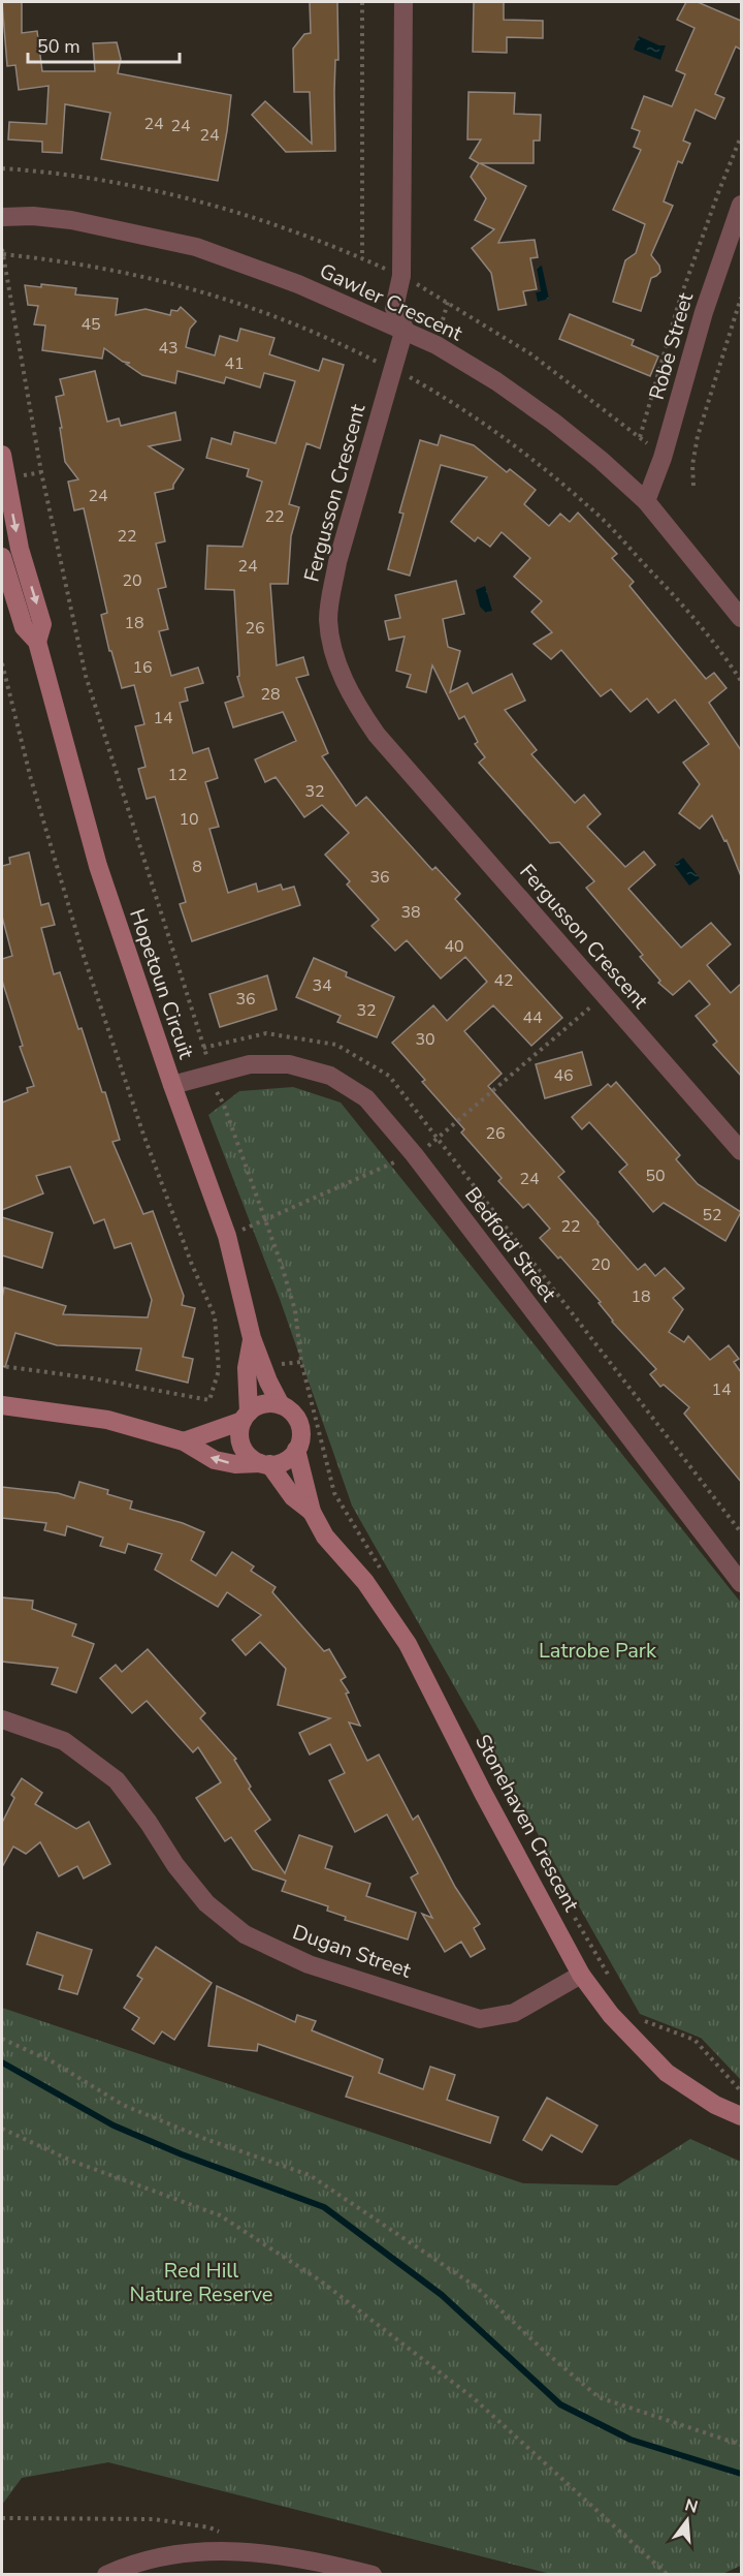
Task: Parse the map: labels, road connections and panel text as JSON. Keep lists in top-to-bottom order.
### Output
{
  "streets": {
    "main road": ["Hopetoun Circuit", "Stonehaven Crescent"],
    "street": [
      "Gawler Crescent",
      "Robe Street",
      "Fergusson Crescent",
      "Bedford Street",
      "Dugan Street"
    ]
  },
  "crossings": [
    ["Gawler Crescent", "Robe Street"],
    ["Gawler Crescent", "Fergusson Crescent"],
    ["Hopetoun Circuit", "Bedford Street"],
    ["Hopetoun Circuit", "Stonehaven Crescent"],
    ["Stonehaven Crescent", "Dugan Street"]
  ],
  "parks": ["Latrobe Park", "Red Hill Nature Reserve"],
  "house_numbers": [
    "24",
    "24",
    "24",
    "45",
    "43",
    "41",
    "24",
    "22",
    "22",
    "24",
    "20",
    "18",
    "26",
    "16",
    "28",
    "14",
    "12",
    "32",
    "10",
    "8",
    "36",
    "38",
    "40",
    "42",
    "34",
    "36",
    "32",
    "44",
    "30",
    "46",
    "26",
    "50",
    "24",
    "52",
    "22",
    "20",
    "18",
    "14"
  ],
  "scale_bar": "50 m",
  "north": "top"
}
